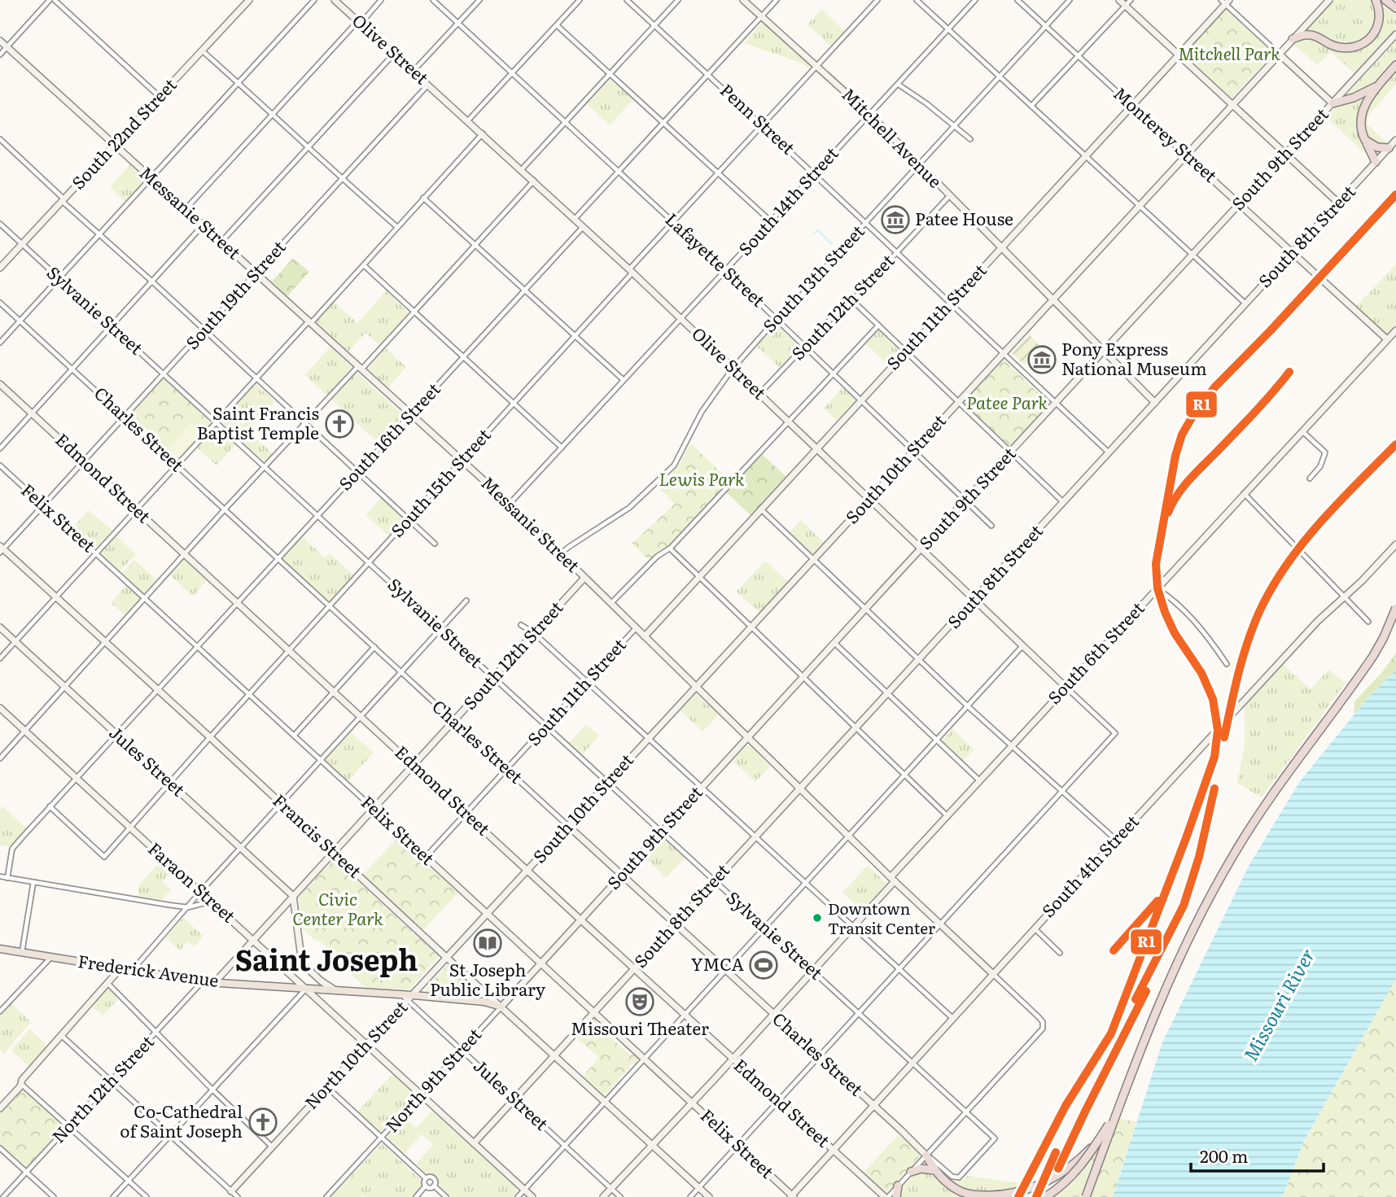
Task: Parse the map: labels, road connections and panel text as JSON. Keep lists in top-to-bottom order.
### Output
{
  "streets": {
    "main road": [
      "Olive Street",
      "South 22nd Street",
      "Monterey Street",
      "Mitchell Avenue",
      "South 9th Street",
      "Messanie Street",
      "South 8th Street",
      "South 12th Street",
      "South 11th Street",
      "Charles Street",
      "South 10th Street",
      "Edmond Street",
      "Felix Street",
      "South 6th Street",
      "Jules Street",
      "Francis Street",
      "South 4th Street",
      "Faraon Street",
      "Frederick Avenue",
      "North 10th Street",
      "North 9th Street"
    ],
    "street": [
      "Penn Street",
      "South 14th Street",
      "Lafayette Street",
      "South 13th Street",
      "South 19th Street",
      "Sylvanie Street",
      "South 16th Street",
      "South 15th Street",
      "North 12th Street"
    ]
  },
  "crossings": [
    ["Olive Street", "South 9th Street"],
    ["Olive Street", "South 14th Street"],
    ["Olive Street", "South 8th Street"],
    ["Olive Street", "South 13th Street"],
    ["Olive Street", "South 19th Street"],
    ["Olive Street", "South 12th Street"],
    ["Olive Street", "South 11th Street"],
    ["Olive Street", "South 16th Street"],
    ["Olive Street", "South 10th Street"],
    ["Olive Street", "South 15th Street"],
    ["Olive Street", "South 6th Street"],
    ["Penn Street", "South 9th Street"],
    ["Penn Street", "South 14th Street"],
    ["Penn Street", "South 8th Street"],
    ["Penn Street", "South 13th Street"],
    ["Penn Street", "South 12th Street"],
    ["Penn Street", "South 11th Street"],
    ["Penn Street", "South 10th Street"],
    ["Penn Street", "South 15th Street"],
    ["South 22nd Street", "Messanie Street"],
    ["South 22nd Street", "Sylvanie Street"],
    ["Monterey Street", "South 9th Street"],
    ["Monterey Street", "South 8th Street"],
    ["Monterey Street", "South 13th Street"],
    ["Monterey Street", "South 11th Street"],
    ["Monterey Street", "South 10th Street"],
    ["Monterey Street", "South 6th Street"],
    ["Mitchell Avenue", "South 9th Street"],
    ["Mitchell Avenue", "South 14th Street"],
    ["Mitchell Avenue", "South 8th Street"],
    ["Mitchell Avenue", "South 13th Street"],
    ["Mitchell Avenue", "South 12th Street"],
    ["Mitchell Avenue", "South 11th Street"],
    ["Mitchell Avenue", "South 10th Street"],
    ["Mitchell Avenue", "South 15th Street"],
    ["South 9th Street", "Messanie Street"],
    ["South 9th Street", "Lafayette Street"],
    ["South 9th Street", "Sylvanie Street"],
    ["South 9th Street", "Charles Street"],
    ["South 9th Street", "Edmond Street"],
    ["South 9th Street", "Felix Street"],
    ["South 9th Street", "North 9th Street"],
    ["South 14th Street", "Messanie Street"],
    ["South 14th Street", "Lafayette Street"],
    ["Messanie Street", "South 8th Street"],
    ["Messanie Street", "South 13th Street"],
    ["Messanie Street", "South 19th Street"],
    ["Messanie Street", "South 12th Street"],
    ["Messanie Street", "Sylvanie Street"],
    ["Messanie Street", "South 11th Street"],
    ["Messanie Street", "South 16th Street"],
    ["Messanie Street", "South 10th Street"],
    ["Messanie Street", "South 15th Street"],
    ["Messanie Street", "South 6th Street"],
    ["Messanie Street", "South 4th Street"],
    ["South 8th Street", "Sylvanie Street"],
    ["South 8th Street", "Charles Street"],
    ["South 8th Street", "Edmond Street"],
    ["South 8th Street", "Felix Street"],
    ["South 8th Street", "Jules Street"],
    ["South 8th Street", "Francis Street"],
    ["South 8th Street", "Faraon Street"],
    ["Lafayette Street", "South 13th Street"],
    ["Lafayette Street", "South 12th Street"],
    ["Lafayette Street", "South 11th Street"],
    ["Lafayette Street", "South 10th Street"],
    ["Lafayette Street", "South 15th Street"],
    ["South 19th Street", "Sylvanie Street"],
    ["South 19th Street", "Charles Street"],
    ["South 19th Street", "Edmond Street"],
    ["South 19th Street", "Felix Street"],
    ["South 19th Street", "Francis Street"],
    ["South 12th Street", "Sylvanie Street"],
    ["South 12th Street", "Charles Street"],
    ["South 12th Street", "Edmond Street"],
    ["South 12th Street", "Felix Street"],
    ["Sylvanie Street", "South 11th Street"],
    ["Sylvanie Street", "Charles Street"],
    ["Sylvanie Street", "South 16th Street"],
    ["Sylvanie Street", "South 10th Street"],
    ["Sylvanie Street", "South 15th Street"],
    ["Sylvanie Street", "South 6th Street"],
    ["Sylvanie Street", "South 4th Street"],
    ["South 11th Street", "Charles Street"],
    ["South 11th Street", "Edmond Street"],
    ["South 11th Street", "Felix Street"],
    ["Charles Street", "South 16th Street"],
    ["Charles Street", "South 10th Street"],
    ["Charles Street", "South 15th Street"],
    ["Charles Street", "South 6th Street"],
    ["Charles Street", "South 4th Street"],
    ["South 16th Street", "Edmond Street"],
    ["South 16th Street", "South 15th Street"],
    ["South 16th Street", "Felix Street"],
    ["South 16th Street", "Jules Street"],
    ["South 16th Street", "Francis Street"],
    ["South 16th Street", "Faraon Street"],
    ["South 10th Street", "Edmond Street"],
    ["South 10th Street", "Felix Street"],
    ["South 10th Street", "North 10th Street"],
    ["Edmond Street", "South 15th Street"],
    ["Edmond Street", "South 6th Street"],
    ["Edmond Street", "South 4th Street"],
    ["South 15th Street", "Felix Street"],
    ["South 15th Street", "Jules Street"],
    ["South 15th Street", "Francis Street"],
    ["South 15th Street", "Faraon Street"],
    ["Felix Street", "South 6th Street"],
    ["Felix Street", "South 4th Street"],
    ["Felix Street", "North 10th Street"],
    ["Felix Street", "North 9th Street"],
    ["South 6th Street", "Jules Street"],
    ["South 6th Street", "Francis Street"],
    ["Jules Street", "Frederick Avenue"],
    ["Jules Street", "North 10th Street"],
    ["Jules Street", "North 9th Street"],
    ["Francis Street", "Frederick Avenue"],
    ["Francis Street", "North 10th Street"],
    ["Francis Street", "North 9th Street"],
    ["Faraon Street", "Frederick Avenue"],
    ["Faraon Street", "North 10th Street"],
    ["Faraon Street", "North 9th Street"],
    ["Frederick Avenue", "North 10th Street"],
    ["Frederick Avenue", "North 9th Street"],
    ["Frederick Avenue", "North 12th Street"]
  ],
  "districts": ["Saint Joseph"],
  "water": ["Missouri River"],
  "parks": [
    "Mitchell Park",
    "Patee Park",
    "Lewis Park",
    "Civic Center Park"
  ],
  "places": {
    "museum": ["Patee House", "Pony Express National Museum"],
    "church": ["Saint Francis Baptist Temple", "Co-Cathedral of Saint Joseph"],
    "other": ["Downtown Transit Center"],
    "library": ["St Joseph Public Library"],
    "sports": ["YMCA"],
    "theatre": ["Missouri Theater"]
  },
  "lines": ["transit line R1"],
  "scale_bar": "200 m"
}
